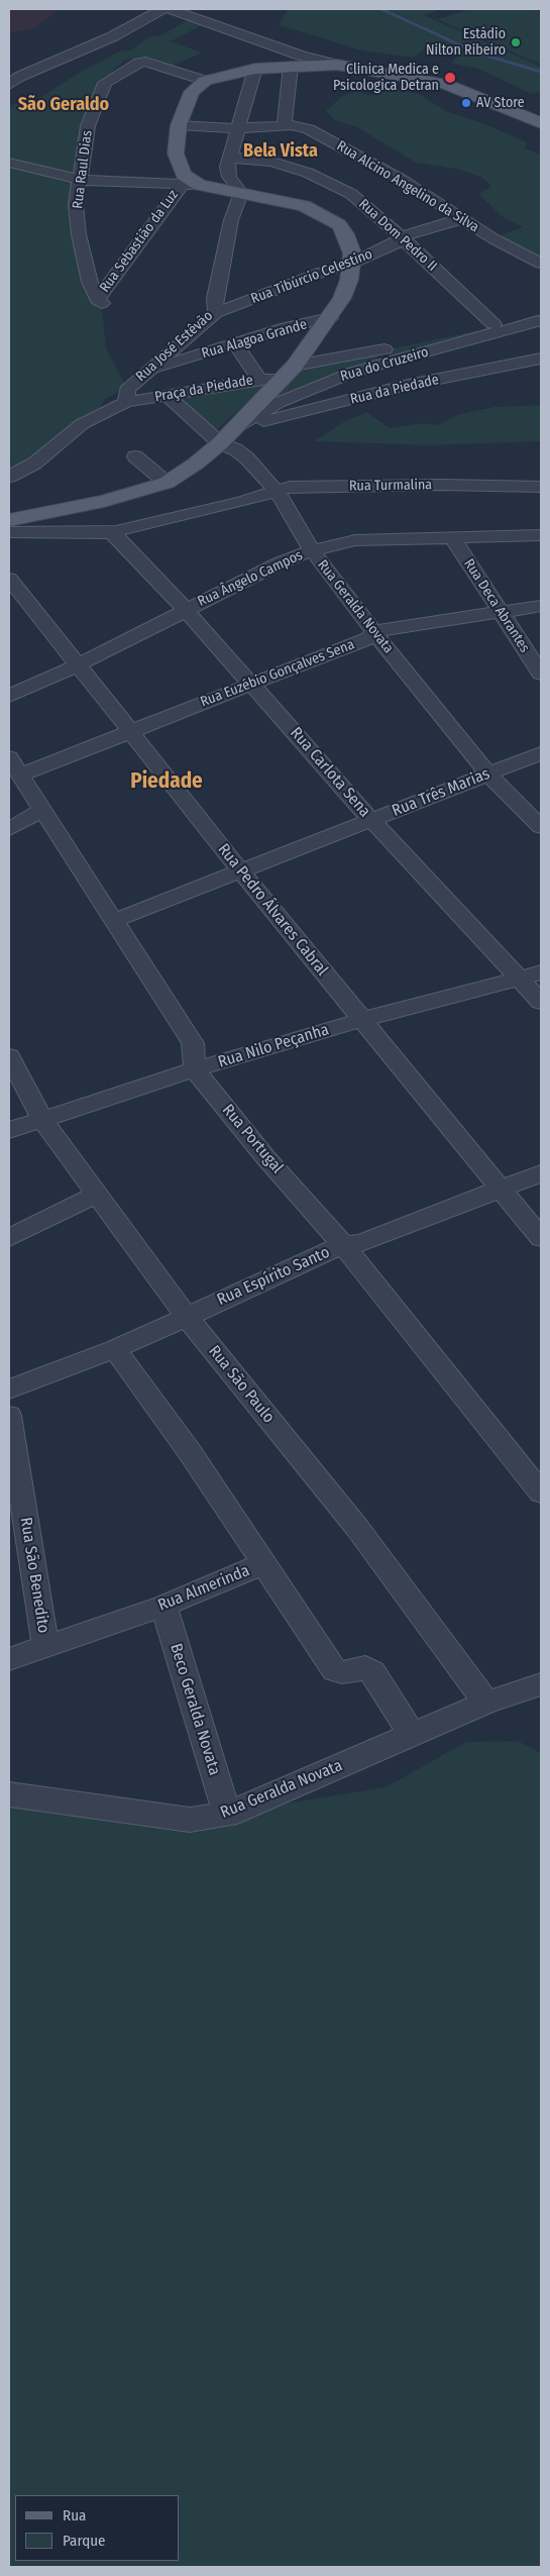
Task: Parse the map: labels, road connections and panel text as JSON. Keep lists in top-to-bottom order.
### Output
{
  "streets": {
    "street": [
      "Rua Raul Dias",
      "Rua Alcino Angelino da Silva",
      "Rua Dom Pedro II",
      "Rua Sebastião da Luz",
      "Rua Tibúrcio Celestino",
      "Rua Alagoa Grande",
      "Rua José Estêvão",
      "Rua do Cruzeiro",
      "Praça da Piedade",
      "Rua da Piedade",
      "Rua Turmalina",
      "Rua Ângelo Campos",
      "Rua Deca Abrantes",
      "Rua Geralda Novata",
      "Rua Euzébio Gonçalves Sena",
      "Rua Carlota Sena",
      "Rua Três Marias",
      "Rua Pedro Álvares Cabral",
      "Rua Nilo Peçanha",
      "Rua Portugal",
      "Rua Espírito Santo",
      "Rua São Paulo",
      "Rua São Benedito",
      "Rua Almerinda",
      "Beco Geralda Novata"
    ]
  },
  "crossings": [
    ["Rua Raul Dias", "Rua Sebastião da Luz"],
    ["Rua Alcino Angelino da Silva", "Rua Tibúrcio Celestino"],
    ["Rua Dom Pedro II", "Rua Tibúrcio Celestino"],
    ["Rua Dom Pedro II", "Rua do Cruzeiro"],
    ["Rua Tibúrcio Celestino", "Rua José Estêvão"],
    ["Rua Alagoa Grande", "Rua José Estêvão"],
    ["Rua José Estêvão", "Praça da Piedade"],
    ["Rua do Cruzeiro", "Praça da Piedade"],
    ["Rua do Cruzeiro", "Rua da Piedade"],
    ["Praça da Piedade", "Rua Geralda Novata"],
    ["Rua Turmalina", "Rua Geralda Novata"],
    ["Rua Turmalina", "Rua Carlota Sena"],
    ["Rua Ângelo Campos", "Rua Deca Abrantes"],
    ["Rua Ângelo Campos", "Rua Geralda Novata"],
    ["Rua Ângelo Campos", "Rua Carlota Sena"],
    ["Rua Ângelo Campos", "Rua Pedro Álvares Cabral"],
    ["Rua Deca Abrantes", "Rua Euzébio Gonçalves Sena"],
    ["Rua Geralda Novata", "Rua Euzébio Gonçalves Sena"],
    ["Rua Geralda Novata", "Rua Três Marias"],
    ["Rua Geralda Novata", "Rua São Paulo"],
    ["Rua Geralda Novata", "Beco Geralda Novata"],
    ["Rua Euzébio Gonçalves Sena", "Rua Carlota Sena"],
    ["Rua Euzébio Gonçalves Sena", "Rua Pedro Álvares Cabral"],
    ["Rua Carlota Sena", "Rua Três Marias"],
    ["Rua Carlota Sena", "Rua Nilo Peçanha"],
    ["Rua Três Marias", "Rua Pedro Álvares Cabral"],
    ["Rua Pedro Álvares Cabral", "Rua Nilo Peçanha"],
    ["Rua Pedro Álvares Cabral", "Rua Espírito Santo"],
    ["Rua Nilo Peçanha", "Rua Portugal"],
    ["Rua Nilo Peçanha", "Rua São Paulo"],
    ["Rua Portugal", "Rua Espírito Santo"],
    ["Rua Espírito Santo", "Rua São Paulo"],
    ["Rua Espírito Santo", "Rua Almerinda"],
    ["Rua São Benedito", "Rua Almerinda"],
    ["Rua Almerinda", "Beco Geralda Novata"]
  ],
  "districts": ["São Geraldo", "Bela Vista", "Piedade"],
  "places": ["Estádio Nilton Ribeiro", "Clinica Medica e Psicologica Detran", "AV Store"],
  "legend": ["Rua", "Parque"]
}
